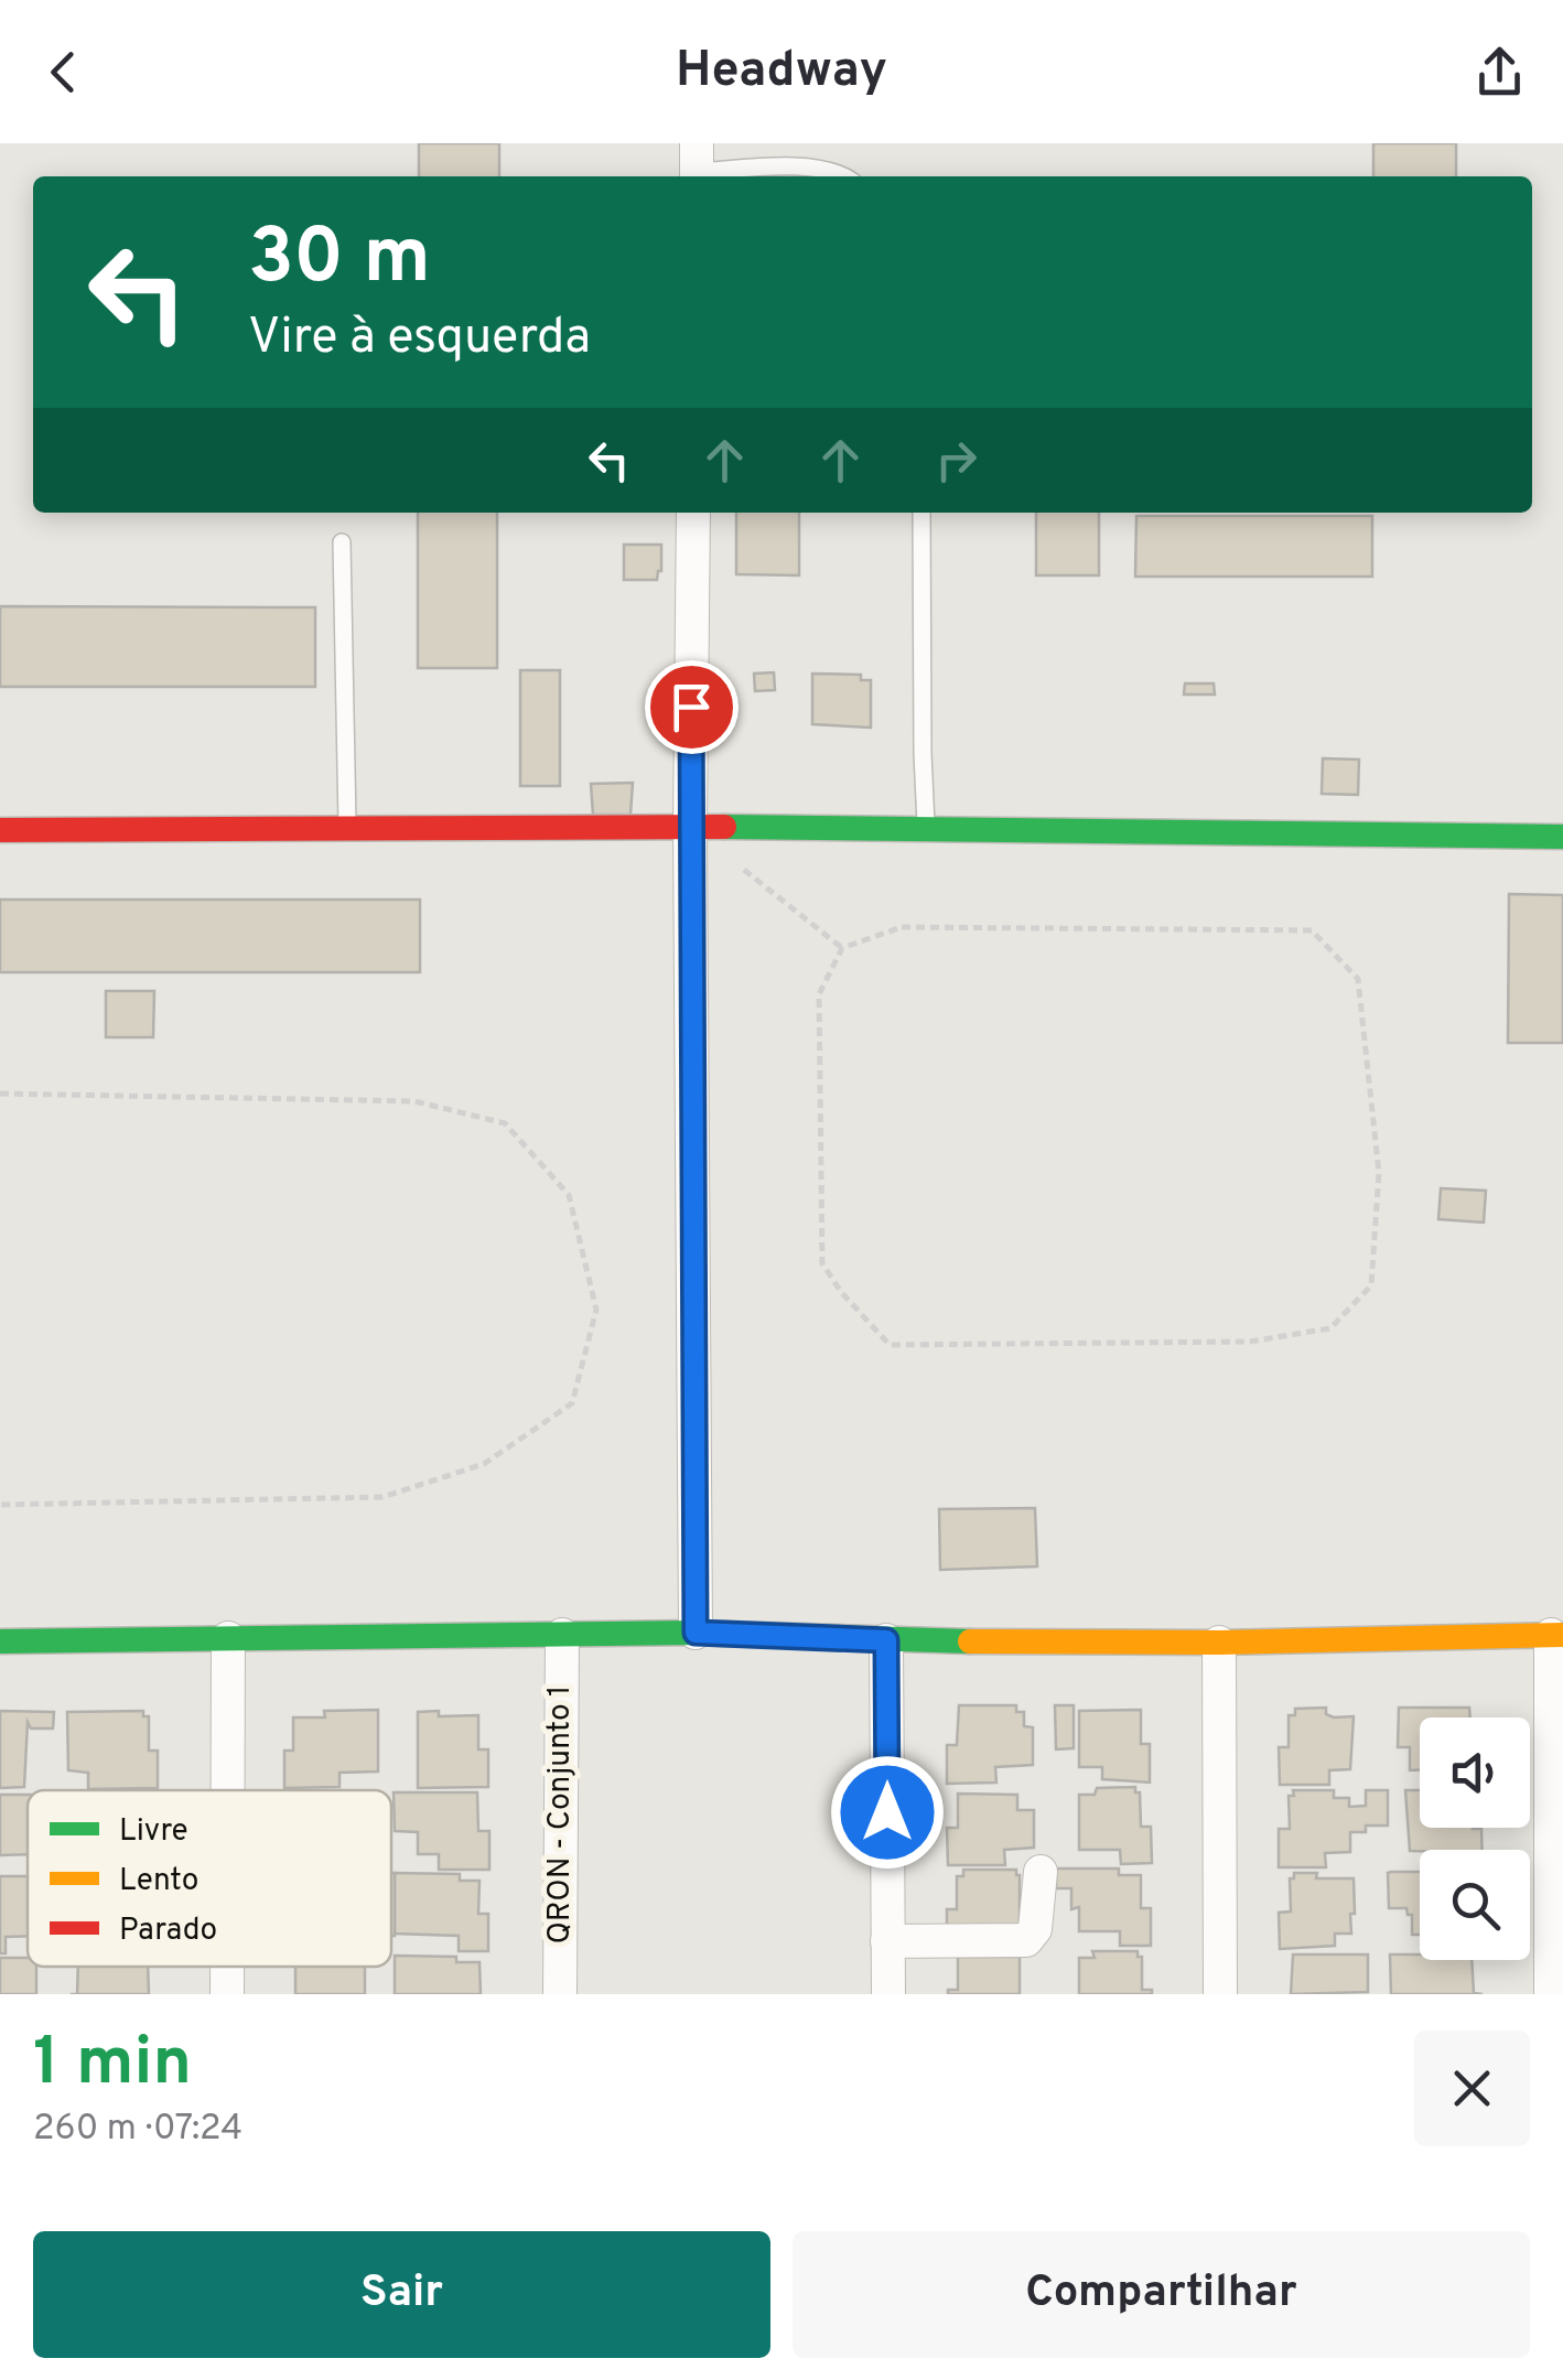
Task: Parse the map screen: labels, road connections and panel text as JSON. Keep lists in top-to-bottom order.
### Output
{
  "streets": {
    "street": ["QRON - Conjunto 1"]
  },
  "legend": ["Livre", "Lento", "Parado"],
  "page": {
    "header": "Headway",
    "turn": ["30 m", "Vire à esquerda"],
    "heading": ["1 min", "260 m · 07:24"],
    "buttons": ["Sair", "Compartilhar"]
  }
}
